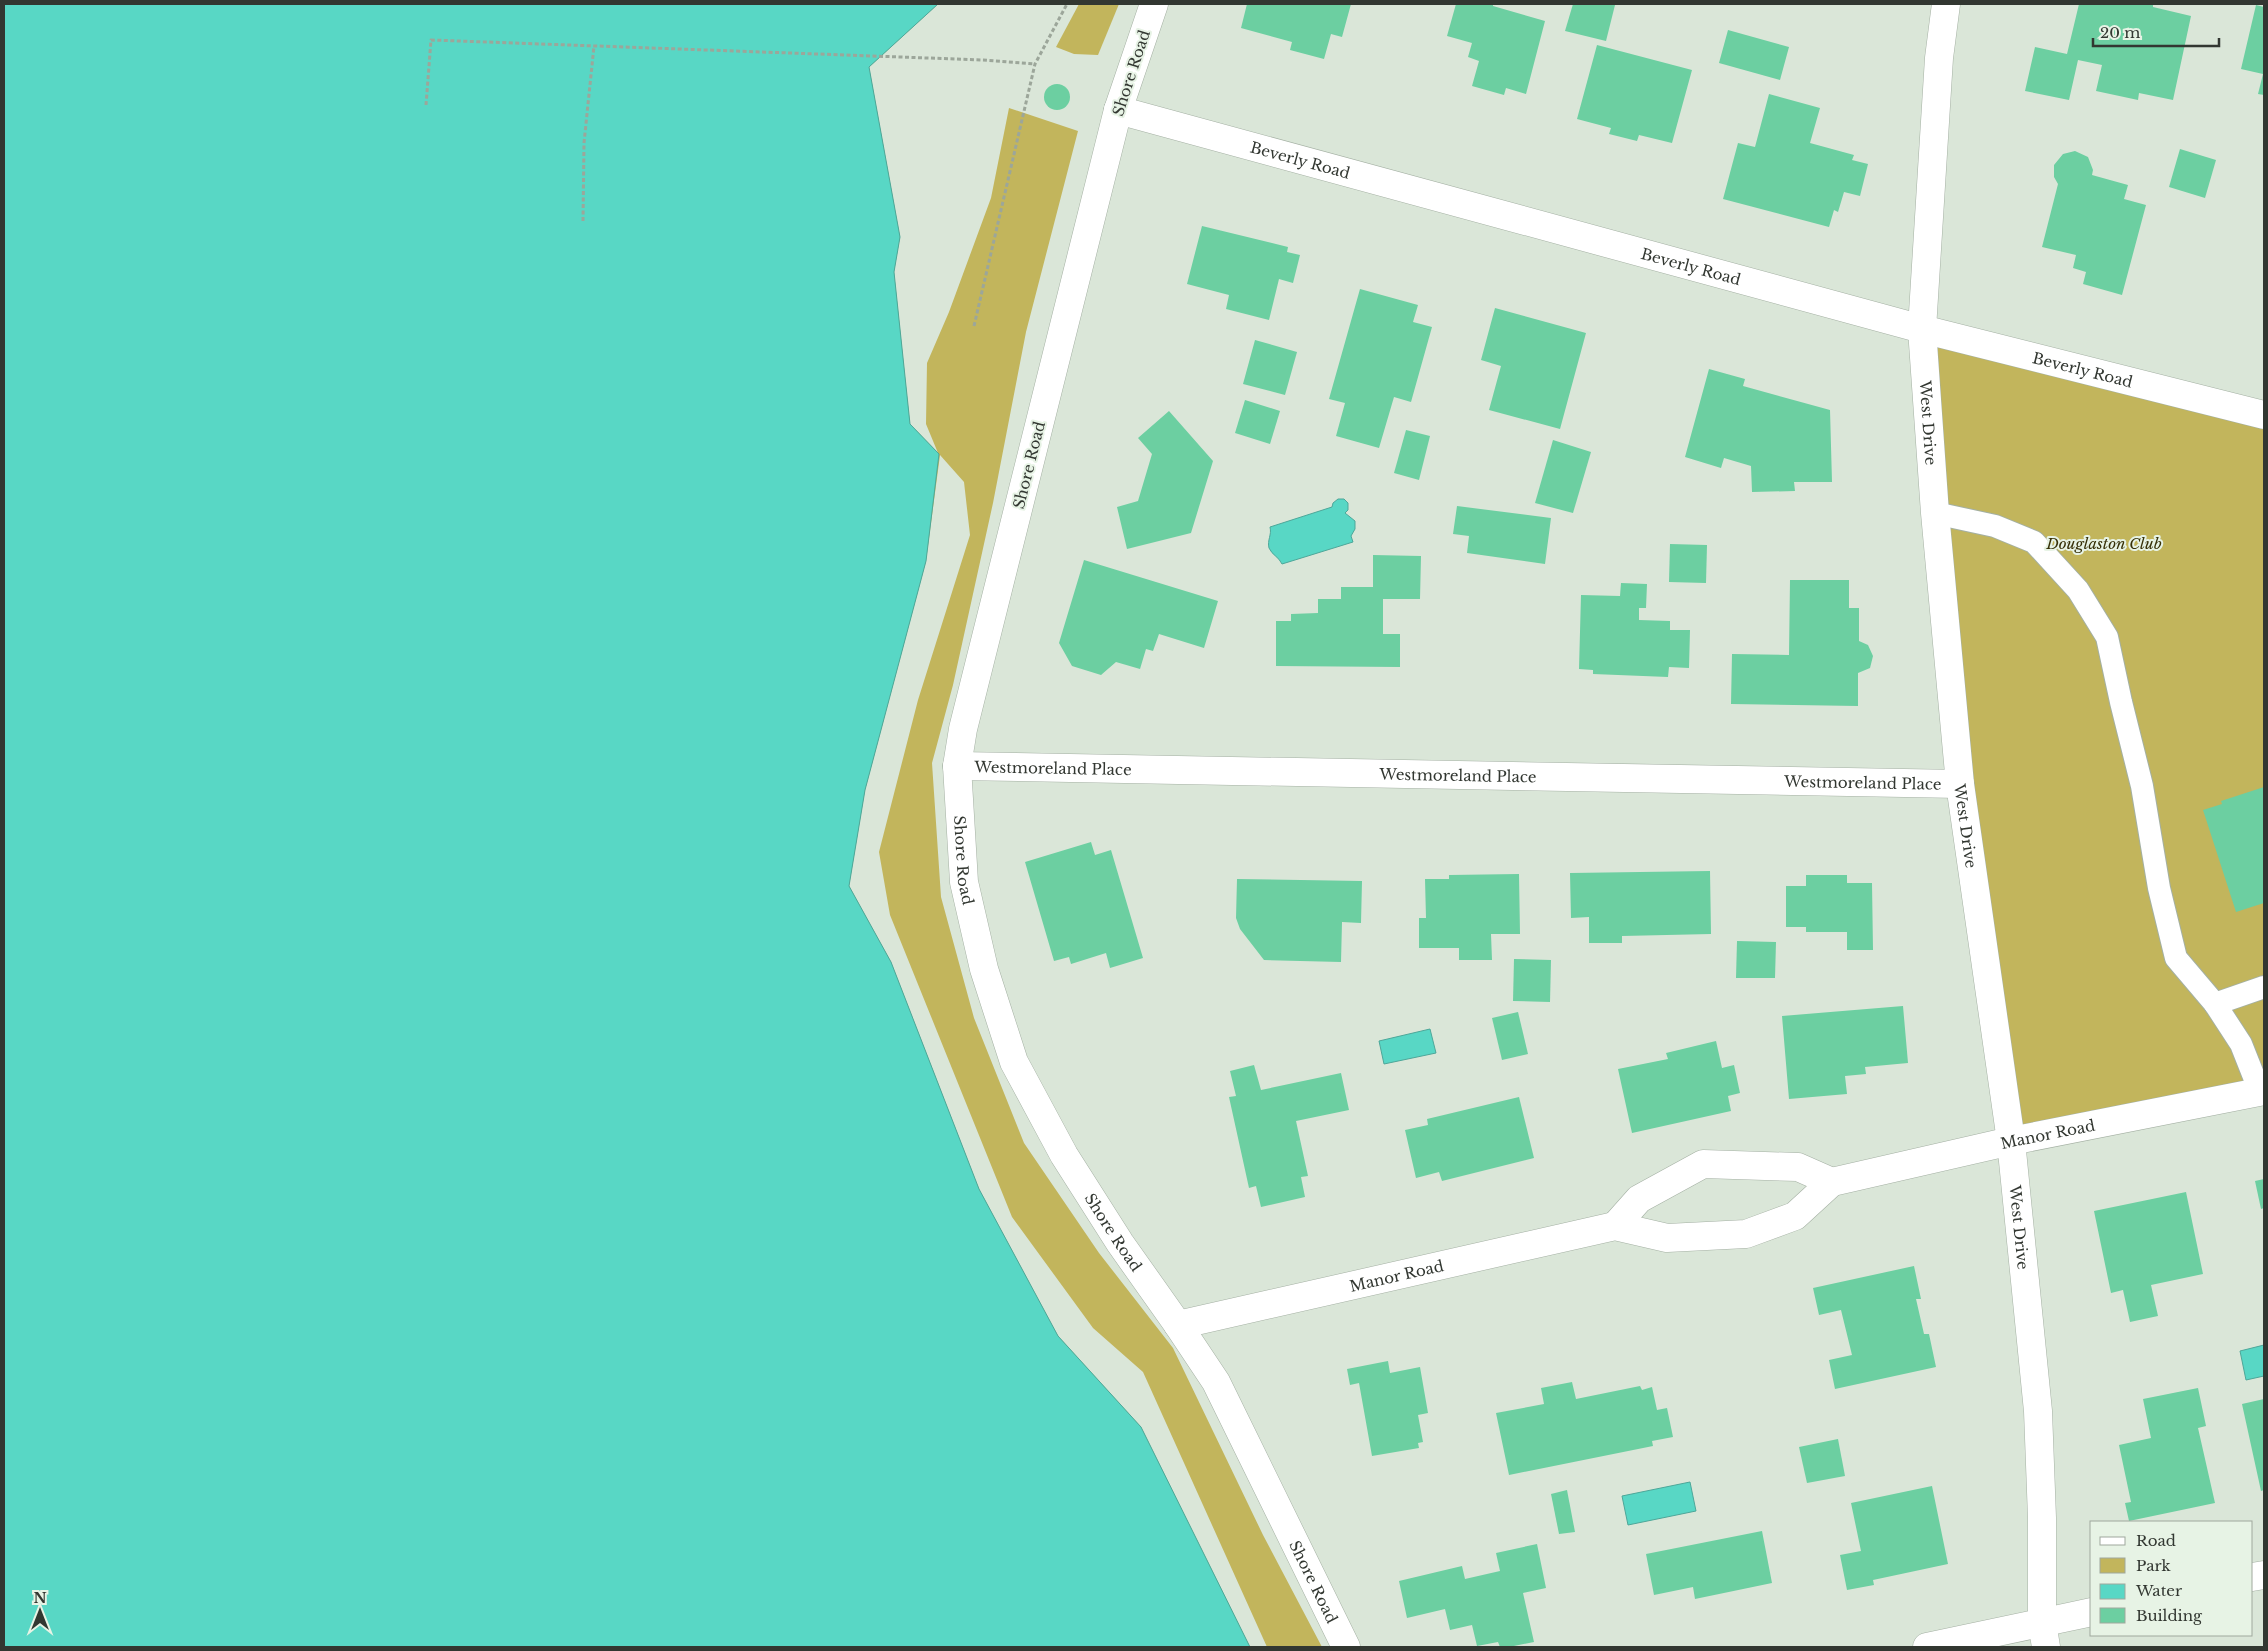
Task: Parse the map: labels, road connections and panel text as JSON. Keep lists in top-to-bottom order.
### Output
{
  "streets": {
    "street": [
      "Shore Road",
      "Beverly Road",
      "West Drive",
      "Westmoreland Place",
      "Manor Road"
    ]
  },
  "crossings": [
    ["Shore Road", "Beverly Road"],
    ["Shore Road", "Westmoreland Place"],
    ["Shore Road", "Manor Road"],
    ["Beverly Road", "West Drive"],
    ["West Drive", "Westmoreland Place"],
    ["West Drive", "Manor Road"]
  ],
  "parks": ["Douglaston Club"],
  "legend": [
    "Road",
    "Park",
    "Water",
    "Building"
  ],
  "scale_bar": "20 m",
  "north": "top"
}
